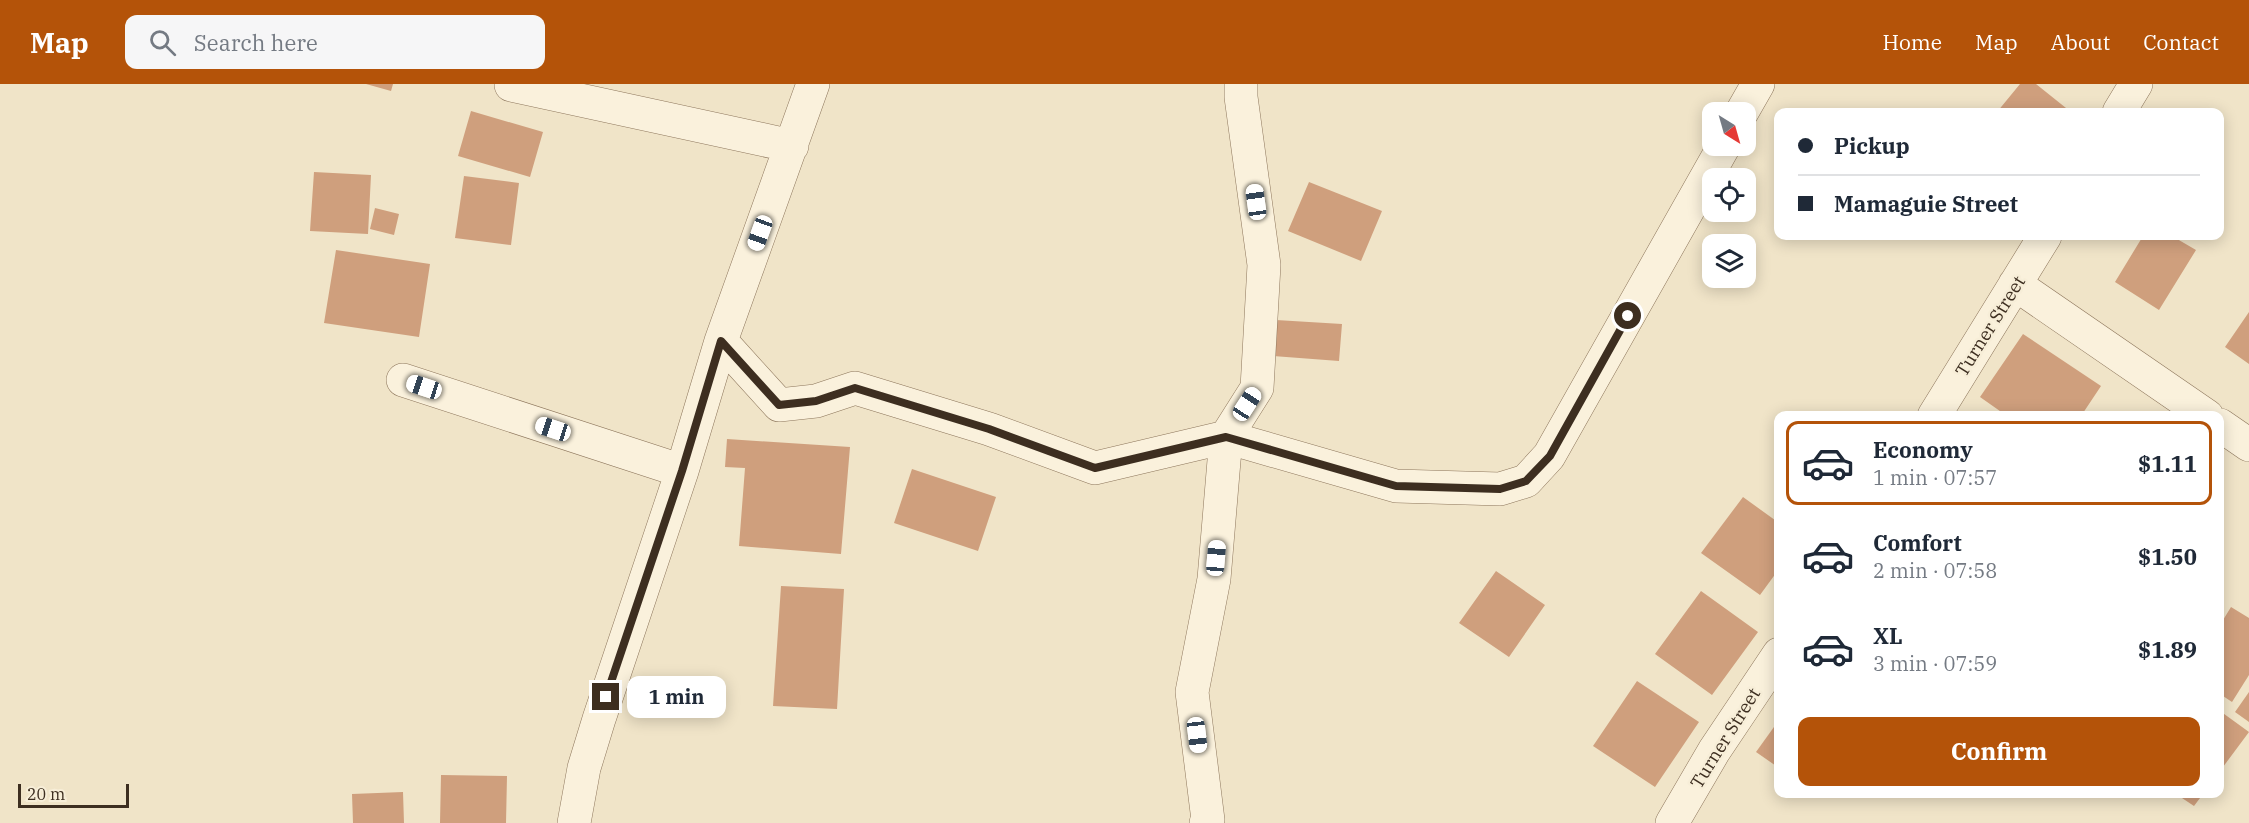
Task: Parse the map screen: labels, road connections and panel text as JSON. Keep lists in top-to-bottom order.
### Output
{
  "streets": {
    "street": ["Turner Street"]
  },
  "scale_bar": "20 m",
  "north": "bottom right",
  "page": {
    "header": "Map",
    "search": "Search here",
    "nav": [
      "Home",
      "Map",
      "About",
      "Contact"
    ],
    "banner": ["Pickup", "Mamaguie Street"],
    "list": [
      {
        "name": "Economy",
        "note": "1 min · 07:57",
        "value": "$1.11"
      },
      {
        "name": "Comfort",
        "note": "2 min · 07:58",
        "value": "$1.50"
      },
      {
        "name": "XL",
        "note": "3 min · 07:59",
        "value": "$1.89"
      }
    ],
    "bubble": "1 min",
    "buttons": "Confirm",
    "scale": "20 m"
  }
}
